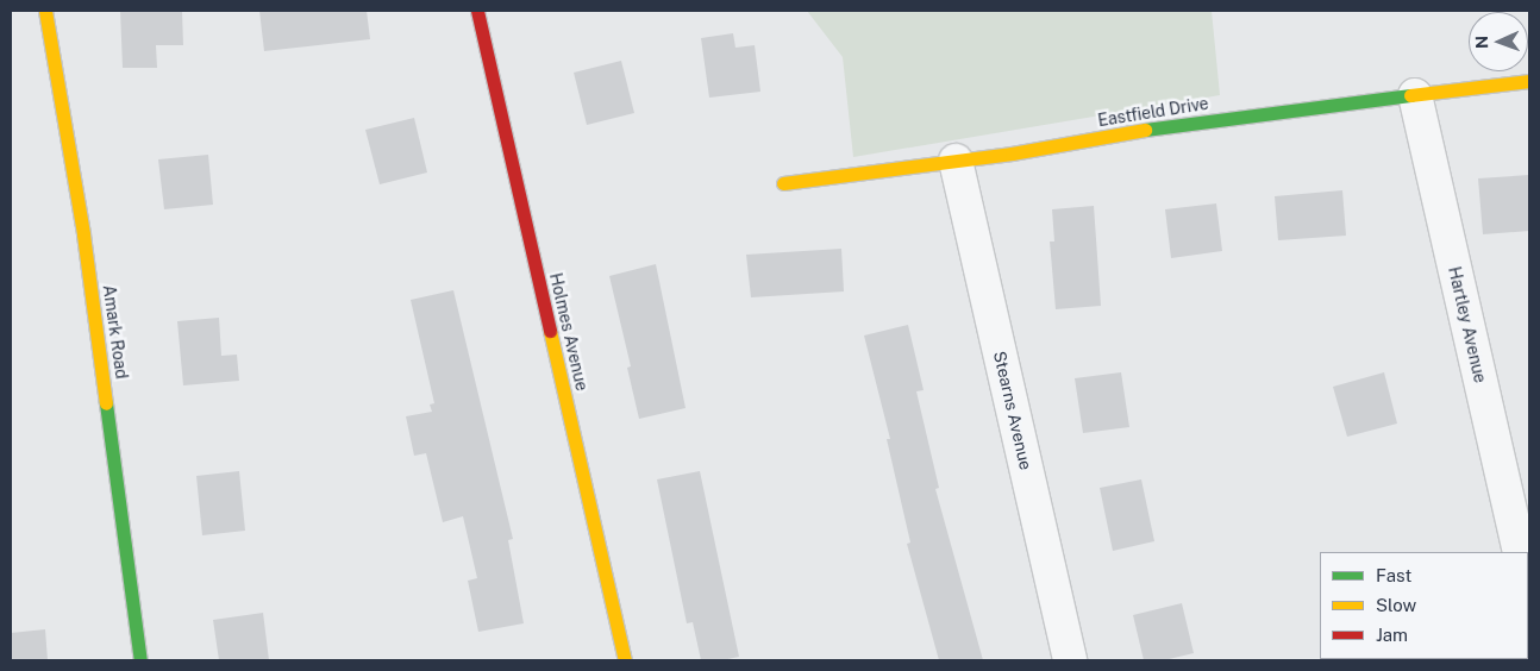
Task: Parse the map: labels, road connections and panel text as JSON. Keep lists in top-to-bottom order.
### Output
{
  "streets": {
    "street": [
      "Eastfield Drive",
      "Hartley Avenue",
      "Amark Road",
      "Holmes Avenue",
      "Stearns Avenue"
    ]
  },
  "crossings": [
    ["Eastfield Drive", "Hartley Avenue"],
    ["Eastfield Drive", "Stearns Avenue"]
  ],
  "legend": ["Fast", "Slow", "Jam"],
  "north": "left"
}
